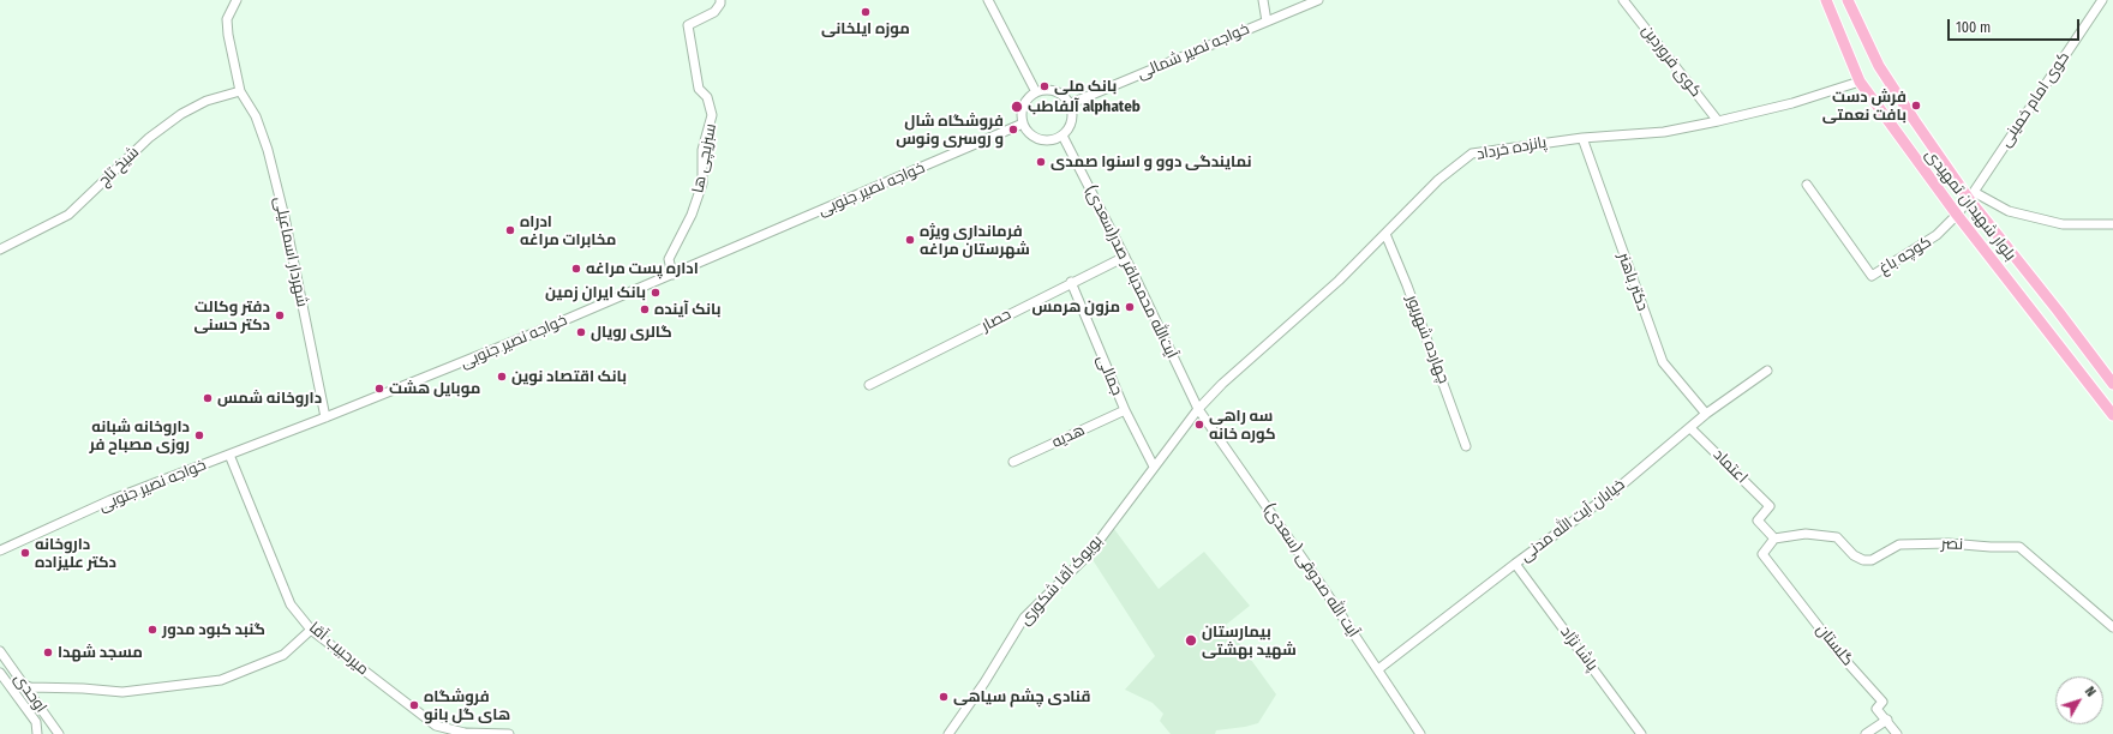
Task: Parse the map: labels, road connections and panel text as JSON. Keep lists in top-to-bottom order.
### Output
{
  "streets": {
    "main road": ["بلوار شهیدان تمهیدی"],
    "street": [
      "خواجه نصیر شمالی",
      "کوی فروردین",
      "کوی امام خمینی",
      "پانزده خرداد",
      "سبزیچی ها",
      "شیخ تاج",
      "خواجه نصیر جنوبی",
      "شهردار اسماعیلی",
      "کوچه باغ",
      "آیت‌الله محمدباقر صدر(سعدی)",
      "دکتر باهنر",
      "حصار",
      "چهارده شهریور",
      "جمالی",
      "هدیه",
      "اعتماد",
      "خیابان آیت الله مدنی",
      "نصر",
      "آیت الله صدوقی (سعدی)",
      "بویوک آقا شکوری",
      "گلستان",
      "میرحبیب آقا",
      "پاشا نژاد",
      "اوحدی"
    ]
  },
  "crossings": [
    ["خواجه نصیر شمالی", "خواجه نصیر جنوبی"],
    ["خواجه نصیر شمالی", "آیت‌الله محمدباقر صدر(سعدی)"],
    ["کوی فروردین", "پانزده خرداد"],
    ["کوی امام خمینی", "بلوار شهیدان تمهیدی"],
    ["کوی امام خمینی", "کوچه باغ"],
    ["پانزده خرداد", "بلوار شهیدان تمهیدی"],
    ["پانزده خرداد", "آیت‌الله محمدباقر صدر(سعدی)"],
    ["پانزده خرداد", "دکتر باهنر"],
    ["پانزده خرداد", "چهارده شهریور"],
    ["پانزده خرداد", "آیت الله صدوقی (سعدی)"],
    ["پانزده خرداد", "بویوک آقا شکوری"],
    ["سبزیچی ها", "خواجه نصیر جنوبی"],
    ["شیخ تاج", "شهردار اسماعیلی"],
    ["خواجه نصیر جنوبی", "شهردار اسماعیلی"],
    ["خواجه نصیر جنوبی", "آیت‌الله محمدباقر صدر(سعدی)"],
    ["خواجه نصیر جنوبی", "میرحبیب آقا"],
    ["بلوار شهیدان تمهیدی", "کوچه باغ"],
    ["آیت‌الله محمدباقر صدر(سعدی)", "حصار"],
    ["آیت‌الله محمدباقر صدر(سعدی)", "آیت الله صدوقی (سعدی)"],
    ["آیت‌الله محمدباقر صدر(سعدی)", "بویوک آقا شکوری"],
    ["دکتر باهنر", "خیابان آیت الله مدنی"],
    ["حصار", "جمالی"],
    ["جمالی", "هدیه"],
    ["جمالی", "بویوک آقا شکوری"],
    ["اعتماد", "خیابان آیت الله مدنی"],
    ["اعتماد", "نصر"],
    ["اعتماد", "گلستان"],
    ["خیابان آیت الله مدنی", "آیت الله صدوقی (سعدی)"],
    ["خیابان آیت الله مدنی", "پاشا نژاد"],
    ["نصر", "گلستان"],
    ["آیت الله صدوقی (سعدی)", "بویوک آقا شکوری"]
  ],
  "places": [
    "موزه ایلخانی",
    "بانک ملی",
    "فرش دست بافت نعمتی",
    "آلفاطب alphateb",
    "فروشگاه شال و روسری ونوس",
    "نمایندگی دوو و اسنوا صمدی",
    "ادراه مخابرات مراغه",
    "فرمانداری ویژه شهرستان مراغه",
    "اداره پست مراغه",
    "بانک ایران زمین",
    "مزون هرمس",
    "بانک آینده",
    "دفتر وکالت دکتر حسنی",
    "گالری رویال",
    "بانک اقتصاد نوین",
    "موبایل هشت",
    "داروخانه شمس",
    "سه راهی کوره خانه",
    "داروخانه شبانه روزی مصباح فر",
    "داروخانه دکتر علیزاده",
    "گنبد کبود مدور",
    "بیمارستان شهید بهشتی",
    "مسجد شهدا",
    "قنادی چشم سیاهی",
    "فروشگاه های گل بانو"
  ],
  "scale_bar": "100 m",
  "north": "top right"
}
